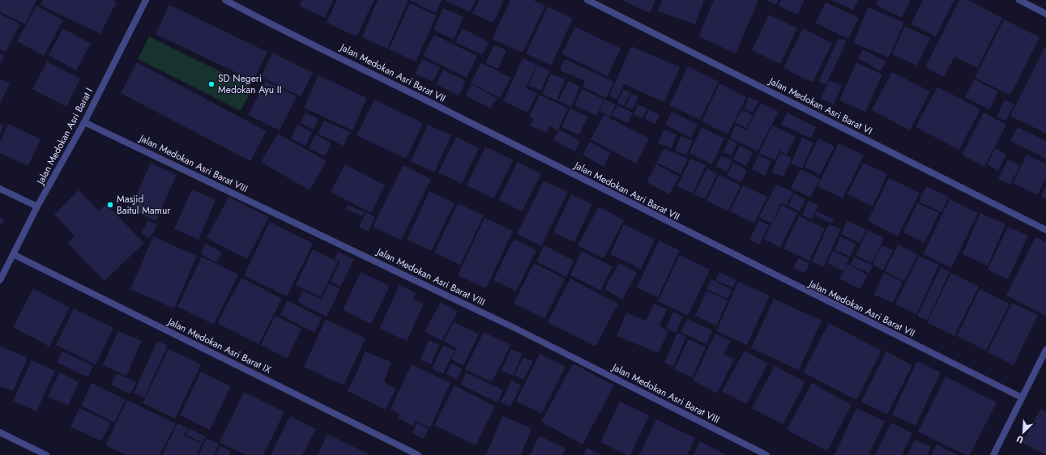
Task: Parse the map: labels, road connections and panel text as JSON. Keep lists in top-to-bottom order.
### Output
{
  "streets": {
    "street": [
      "Jalan Medokan Asri Barat VII",
      "Jalan Medokan Asri Barat VI",
      "Jalan Medokan Asri Barat I",
      "Jalan Medokan Asri Barat VIII",
      "Jalan Medokan Asri Barat IX"
    ]
  },
  "crossings": [
    ["Jalan Medokan Asri Barat I", "Jalan Medokan Asri Barat VIII"],
    ["Jalan Medokan Asri Barat I", "Jalan Medokan Asri Barat IX"]
  ],
  "places": ["SD Negeri Medokan Ayu II", "Masjid Baitul Mamur"],
  "north": "bottom left"
}
